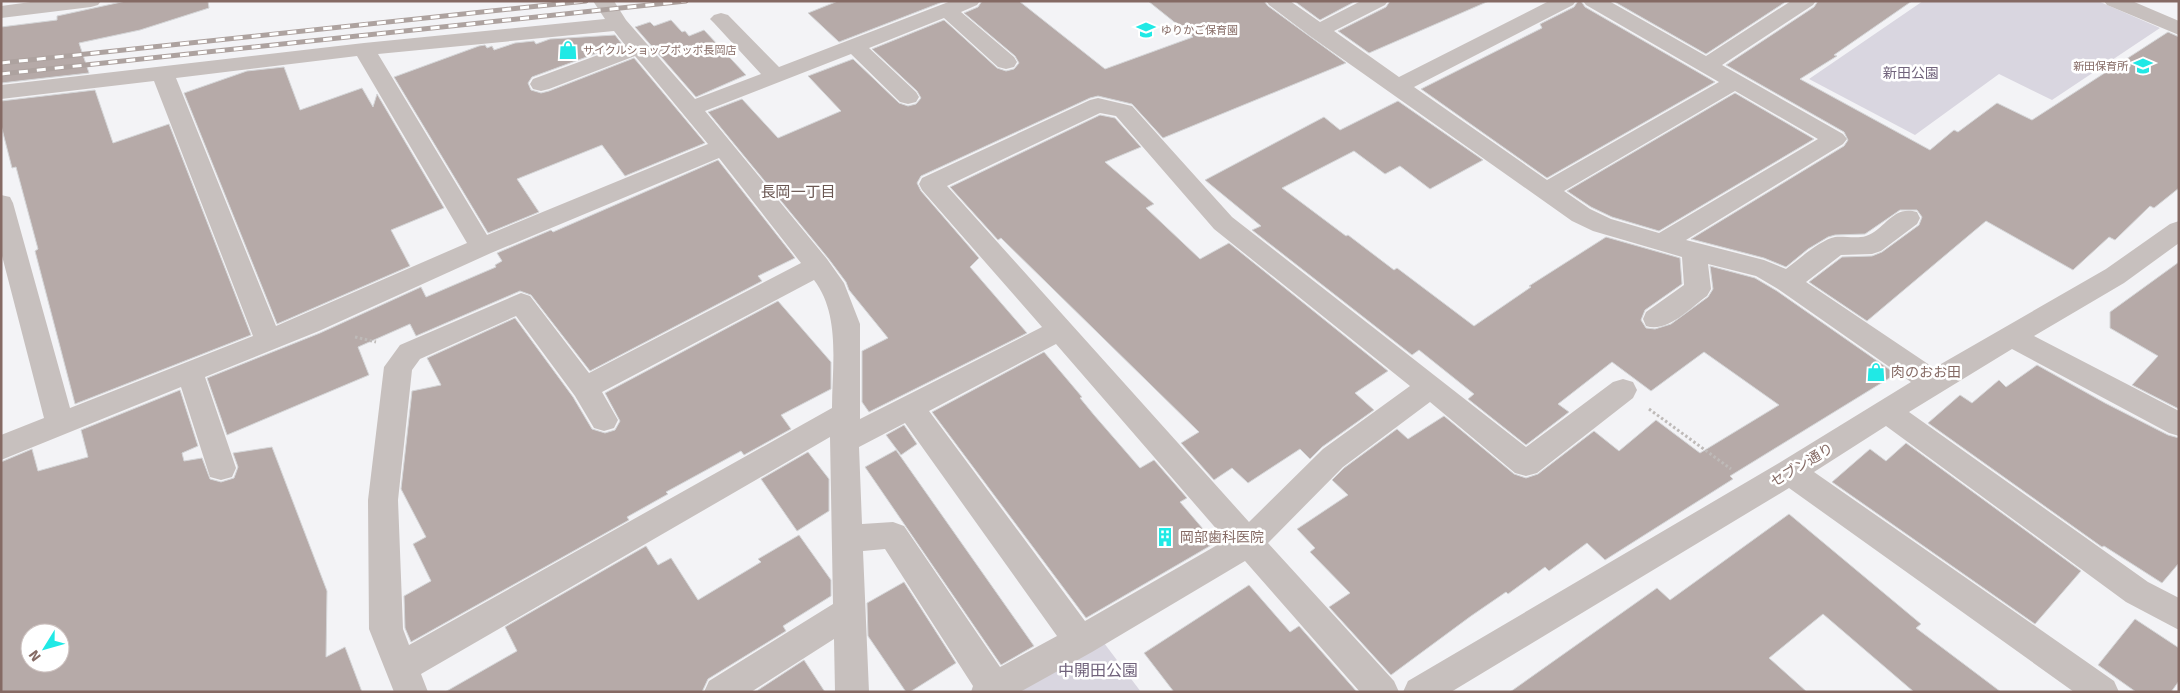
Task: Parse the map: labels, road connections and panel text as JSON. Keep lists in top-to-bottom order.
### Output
{
  "streets": {
    "street": ["セブン通り"]
  },
  "districts": ["長岡一丁目"],
  "parks": ["新田公園", "中開田公園"],
  "places": {
    "school or university": ["ゆりかご保育園", "新田保育所"],
    "shop": ["サイクルショップポッポ長岡店", "肉のおお田"],
    "building": ["岡部歯科医院"]
  },
  "north": "bottom left"
}
